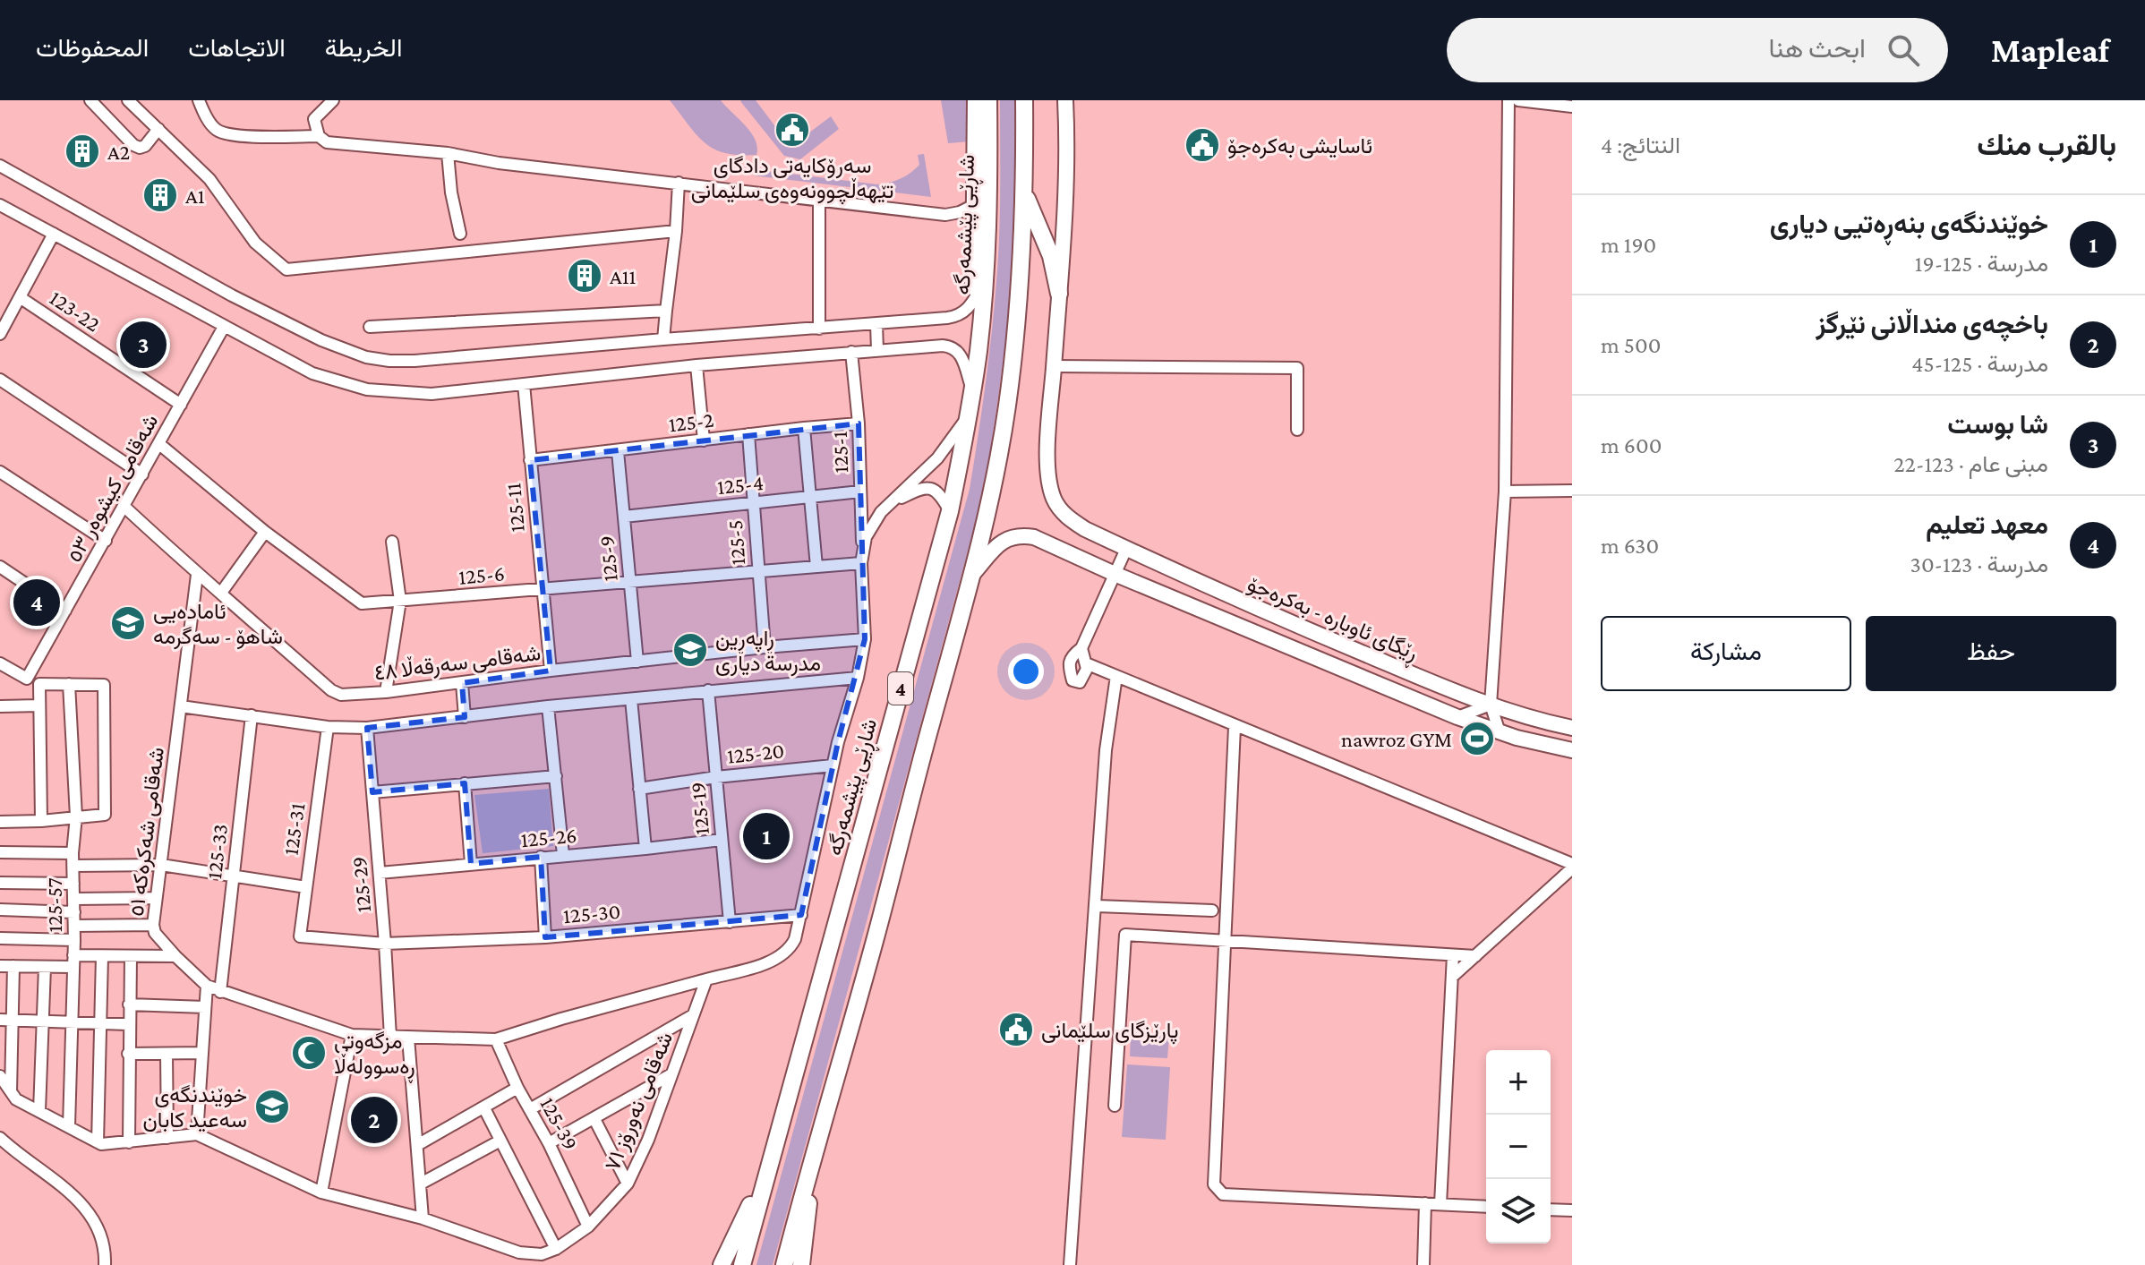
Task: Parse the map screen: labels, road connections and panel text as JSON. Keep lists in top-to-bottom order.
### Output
{
  "streets": {
    "highway": ["شاڕێی پێشمەرگە", "4"],
    "main road": ["ڕێگای ئاوبارە - بەکرەجۆ"],
    "street": [
      "123-22",
      "125-2",
      "125-1",
      "125-4",
      "شەقامی کیشوەر ٥٣",
      "125-11",
      "125-5",
      "125-9",
      "125-6",
      "شەقامی سەرقەڵا ٤٨",
      "125-20",
      "125-19",
      "125-31",
      "شەقامی شەکرەکە ٥١",
      "125-26",
      "125-33",
      "125-29",
      "125-57",
      "125-30",
      "شەقامی نەورۆز ٧١",
      "125-39"
    ]
  },
  "crossings": [
    ["123-22", "شەقامی کیشوەر ٥٣"],
    ["125-2", "125-1"],
    ["125-2", "125-11"],
    ["125-2", "125-5"],
    ["125-2", "125-9"],
    ["125-1", "125-4"],
    ["125-1", "125-6"],
    ["125-4", "125-5"],
    ["125-4", "125-9"],
    ["شەقامی کیشوەر ٥٣", "125-6"],
    ["شەقامی کیشوەر ٥٣", "شەقامی سەرقەڵا ٤٨"],
    ["125-11", "125-6"],
    ["125-11", "شەقامی سەرقەڵا ٤٨"],
    ["125-5", "125-6"],
    ["125-5", "شەقامی سەرقەڵا ٤٨"],
    ["125-9", "125-6"],
    ["125-9", "شەقامی سەرقەڵا ٤٨"],
    ["شەقامی سەرقەڵا ٤٨", "شەقامی شەکرەکە ٥١"],
    ["125-20", "125-19"],
    ["125-19", "125-26"],
    ["125-19", "125-30"],
    ["125-31", "125-30"],
    ["شەقامی شەکرەکە ٥١", "125-33"],
    ["شەقامی شەکرەکە ٥١", "125-29"],
    ["شەقامی شەکرەکە ٥١", "شەقامی نەورۆز ٧١"],
    ["شەقامی شەکرەکە ٥١", "125-39"],
    ["125-26", "125-29"],
    ["125-29", "125-30"],
    ["شەقامی نەورۆز ٧١", "125-39"]
  ],
  "places": {
    "public building": ["سەرۆکایەتی دادگای تێهەڵچوونەوەی سلێمانی", "ئاسایشی بەکرەجۆ", "پارێزگای سلێمانی"],
    "building": ["A2", "A1", "A11"],
    "school or university": ["ئامادەیی شاهۆ - سەگرمە", "ڕاپەڕین مدرسة ديارى", "خوێندنگەی سەعید کابان"],
    "sports": ["nawroz GYM"],
    "mosque": ["مزگەوتی ڕەسوولەڵا"]
  },
  "page": {
    "header": "Mapleaf",
    "search": "ابحث هنا",
    "nav": ["الخريطة", "الاتجاهات", "المحفوظات"],
    "heading": ["بالقرب منك", "النتائج: 4"],
    "list": [
      {
        "mark": "1",
        "name": "خوێندنگەی بنەڕەتیی دیاری",
        "note": "مدرسة · 125-19",
        "value": "190 m"
      },
      {
        "mark": "2",
        "name": "باخچەی منداڵانی نێرگز",
        "note": "مدرسة · 125-45",
        "value": "500 m"
      },
      {
        "mark": "3",
        "name": "شا بوست",
        "note": "مبنى عام · 123-22",
        "value": "600 m"
      },
      {
        "mark": "4",
        "name": "معهد تعليم",
        "note": "مدرسة · 123-30",
        "value": "630 m"
      }
    ],
    "pins": [
      "3",
      "4",
      "1",
      "2"
    ],
    "buttons": ["حفظ", "مشاركة"],
    "map_buttons": ["+", "−"]
  }
}
